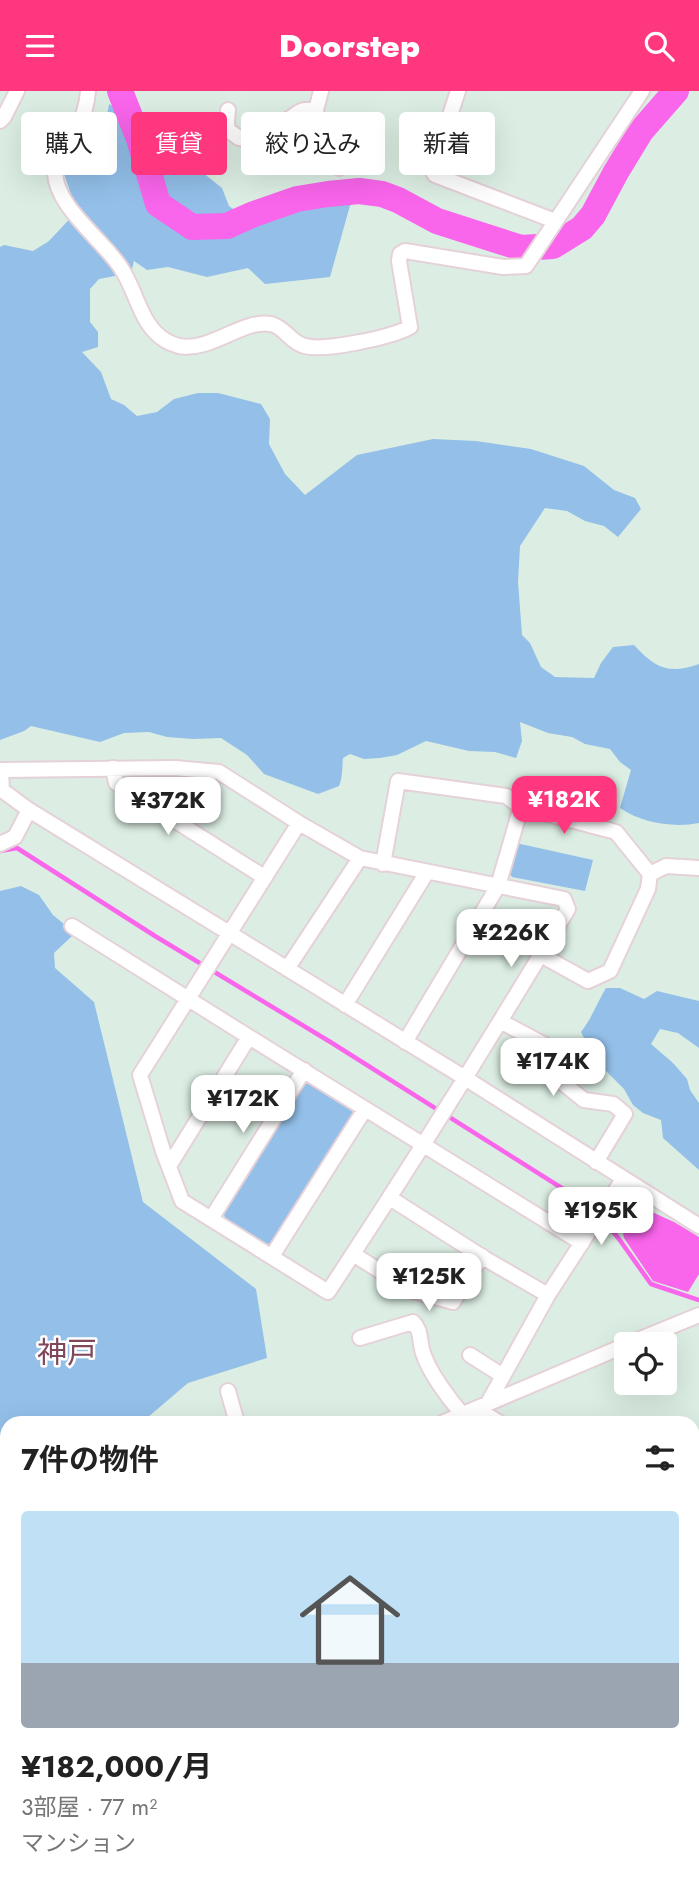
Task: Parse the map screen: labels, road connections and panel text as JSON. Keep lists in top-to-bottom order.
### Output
{
  "districts": ["神戸"],
  "page": {
    "header": "Doorstep",
    "chip": [
      "購入",
      "賃貸",
      "絞り込み",
      "新着"
    ],
    "price": [
      "¥182K",
      "¥372K",
      "¥226K",
      "¥174K",
      "¥172K",
      "¥195K",
      "¥125K"
    ],
    "heading": "7件の物件",
    "list": [
      {
        "name": "¥182,000/月",
        "note": "3部屋 · 77 m² · マンション"
      }
    ]
  }
}
